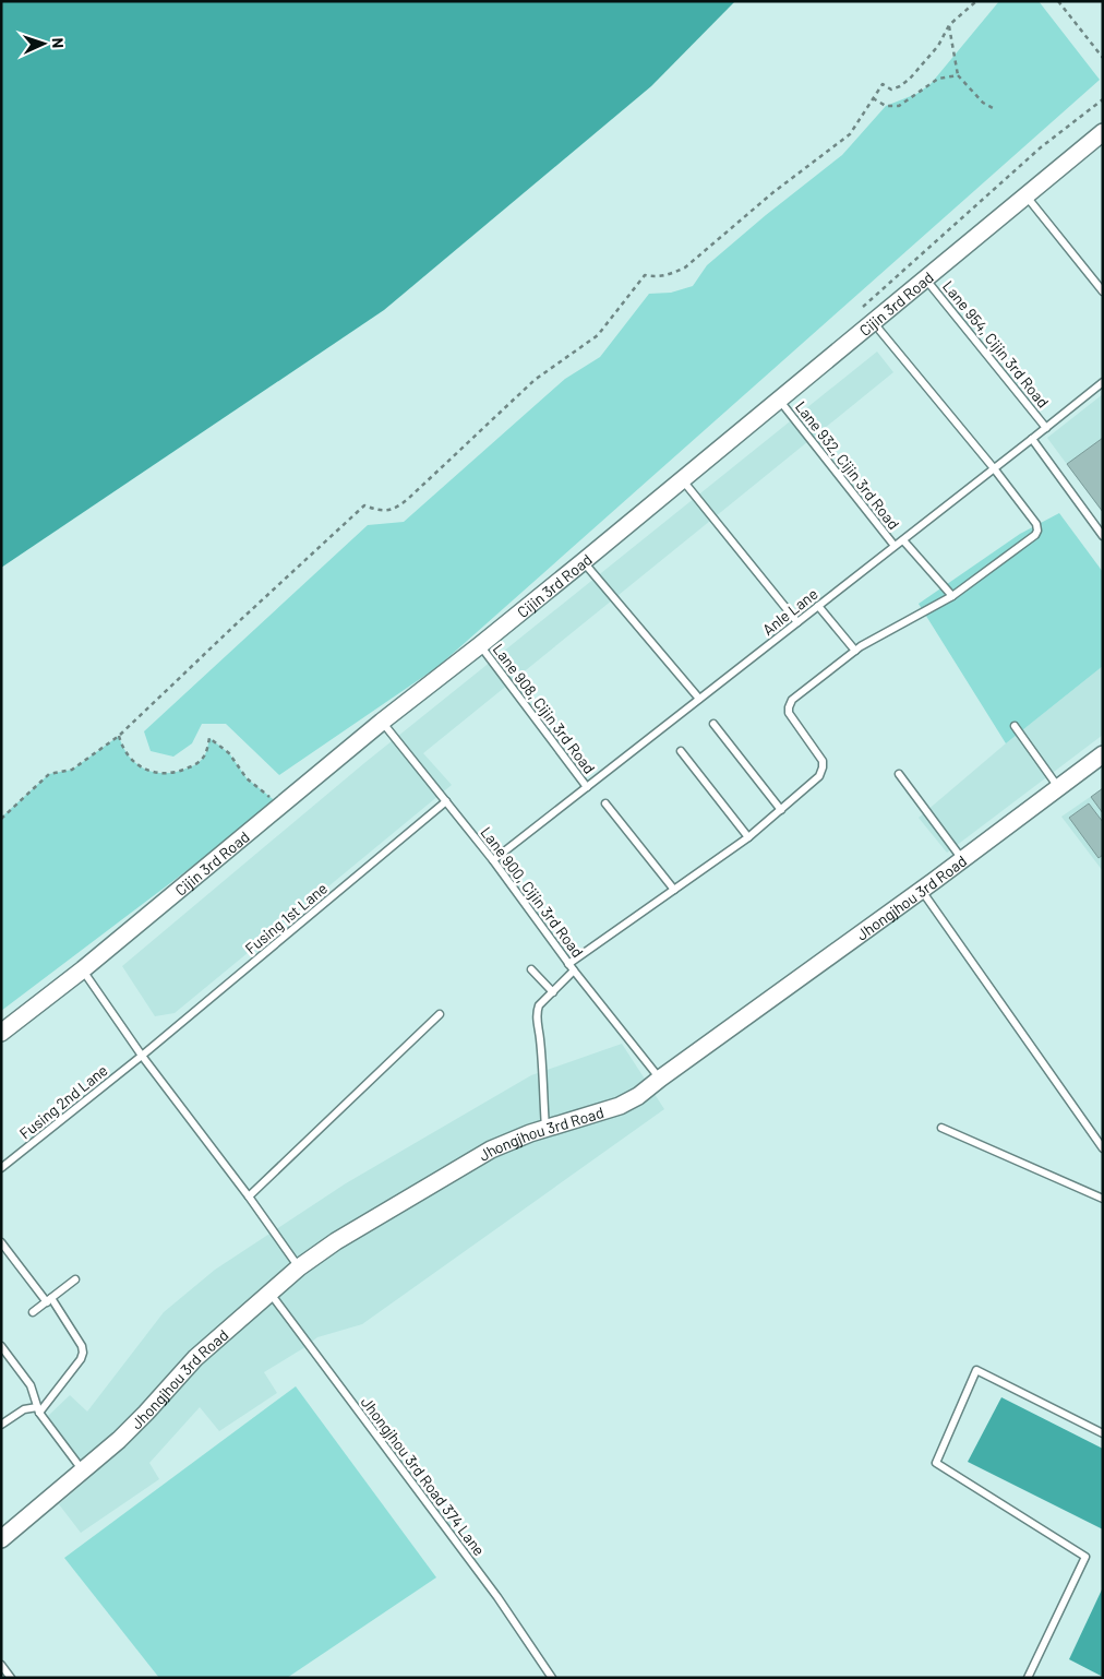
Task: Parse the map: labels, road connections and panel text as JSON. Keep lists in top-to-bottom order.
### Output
{
  "streets": {
    "street": ["Cijin 3rd Road", "Jhongjhou 3rd Road"],
    "lane": [
      "Lane 954, Cijin 3rd Road",
      "Lane 932, Cijin 3rd Road",
      "Anle Lane",
      "Lane 908, Cijin 3rd Road",
      "Lane 900, Cijin 3rd Road",
      "Fusing 1st Lane",
      "Fusing 2nd Lane",
      "Jhongjhou 3rd Road 374 Lane"
    ]
  },
  "crossings": [
    ["Cijin 3rd Road", "Lane 954, Cijin 3rd Road"],
    ["Cijin 3rd Road", "Lane 932, Cijin 3rd Road"],
    ["Cijin 3rd Road", "Lane 908, Cijin 3rd Road"],
    ["Cijin 3rd Road", "Lane 900, Cijin 3rd Road"],
    ["Lane 954, Cijin 3rd Road", "Anle Lane"],
    ["Lane 932, Cijin 3rd Road", "Anle Lane"],
    ["Anle Lane", "Lane 908, Cijin 3rd Road"],
    ["Anle Lane", "Lane 900, Cijin 3rd Road"],
    ["Lane 900, Cijin 3rd Road", "Jhongjhou 3rd Road"],
    ["Lane 900, Cijin 3rd Road", "Fusing 1st Lane"],
    ["Jhongjhou 3rd Road", "Jhongjhou 3rd Road 374 Lane"],
    ["Fusing 1st Lane", "Fusing 2nd Lane"]
  ],
  "north": "right"
}
